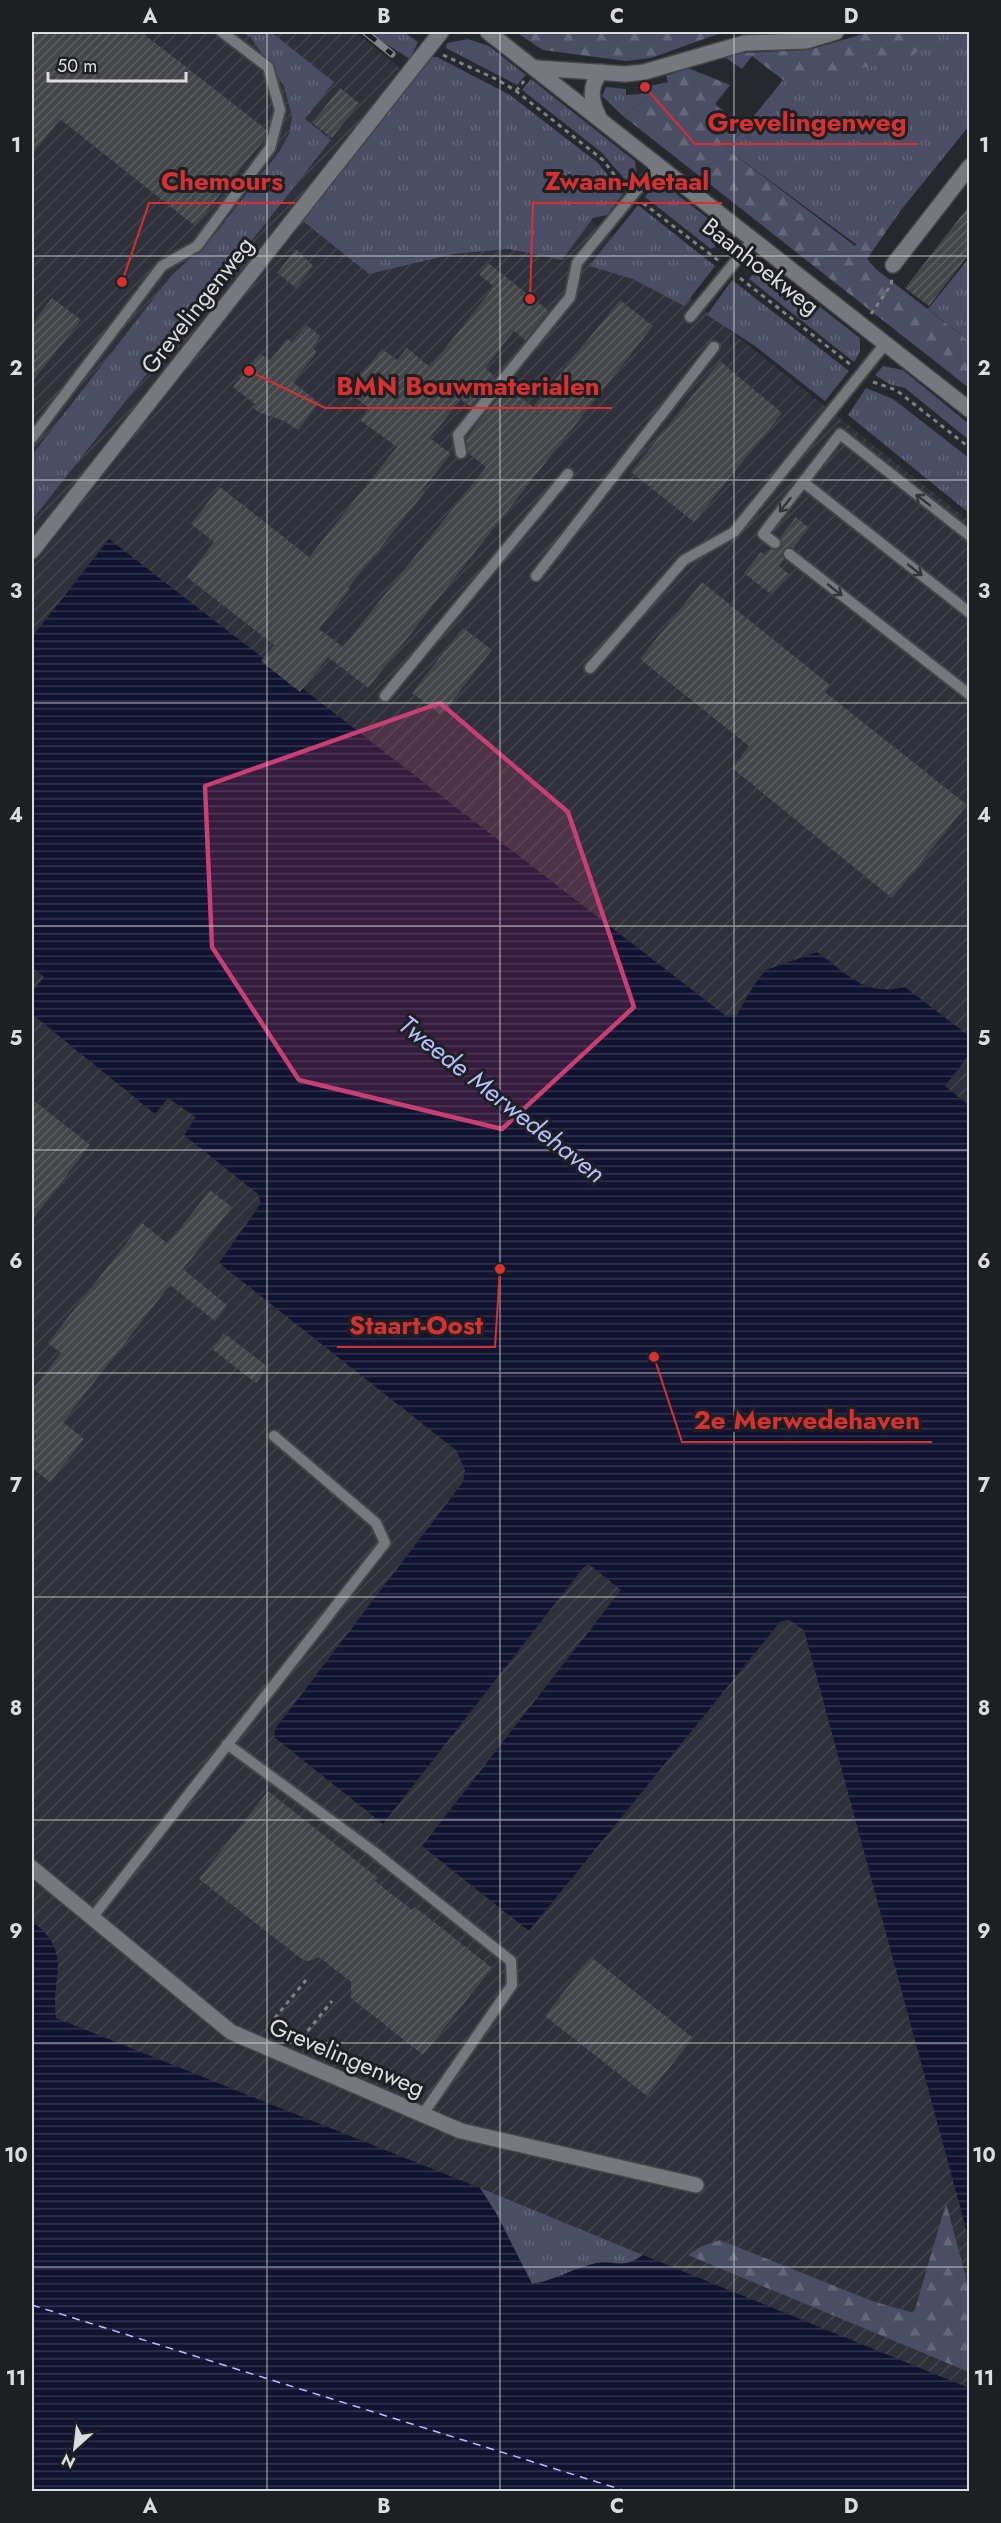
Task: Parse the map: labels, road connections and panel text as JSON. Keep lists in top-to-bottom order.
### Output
{
  "streets": {
    "street": ["Baanhoekweg", "Grevelingenweg"]
  },
  "crossings": [
    ["Baanhoekweg", "Grevelingenweg"]
  ],
  "water": ["Tweede Merwedehaven"],
  "places": [
    "Grevelingenweg",
    "Chemours",
    "Zwaan-Metaal",
    "BMN Bouwmaterialen",
    "Staart-Oost",
    "2e Merwedehaven"
  ],
  "scale_bar": "50 m",
  "north": "bottom left",
  "grid": {
    "columns": [
      "A",
      "B",
      "C",
      "D"
    ],
    "rows": [
      "1",
      "2",
      "3",
      "4",
      "5",
      "6",
      "7",
      "8",
      "9",
      "10",
      "11"
    ]
  }
}
